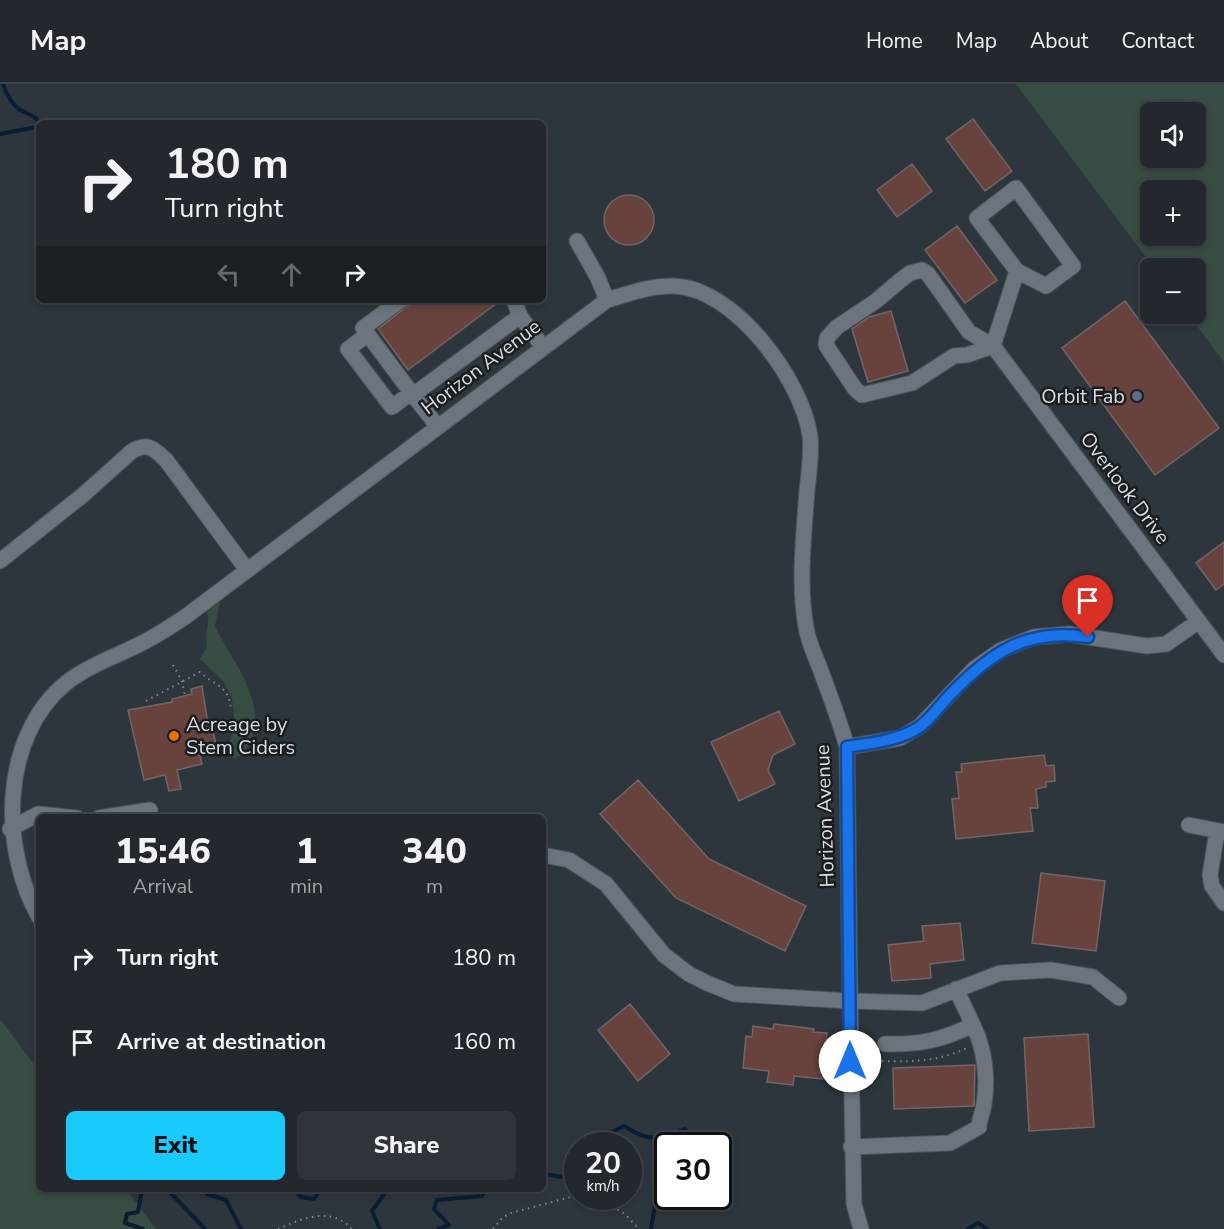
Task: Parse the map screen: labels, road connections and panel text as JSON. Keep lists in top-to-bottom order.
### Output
{
  "streets": {
    "street": ["Horizon Avenue", "Overlook Drive"]
  },
  "places": ["Orbit Fab", "Acreage by Stem Ciders"],
  "page": {
    "header": "Map",
    "nav": [
      "Home",
      "Map",
      "About",
      "Contact"
    ],
    "map_buttons": ["+", "−"],
    "turn": ["180 m", "Turn right"],
    "eta": [
      "15:46",
      "Arrival",
      "1",
      "min",
      "340",
      "m"
    ],
    "list": [
      {
        "name": "Turn right",
        "value": "180 m"
      },
      {
        "name": "Arrive at destination",
        "value": "160 m"
      }
    ],
    "buttons": ["Exit", "Share"],
    "speed": "20 km/h",
    "limit": "30"
  }
}
